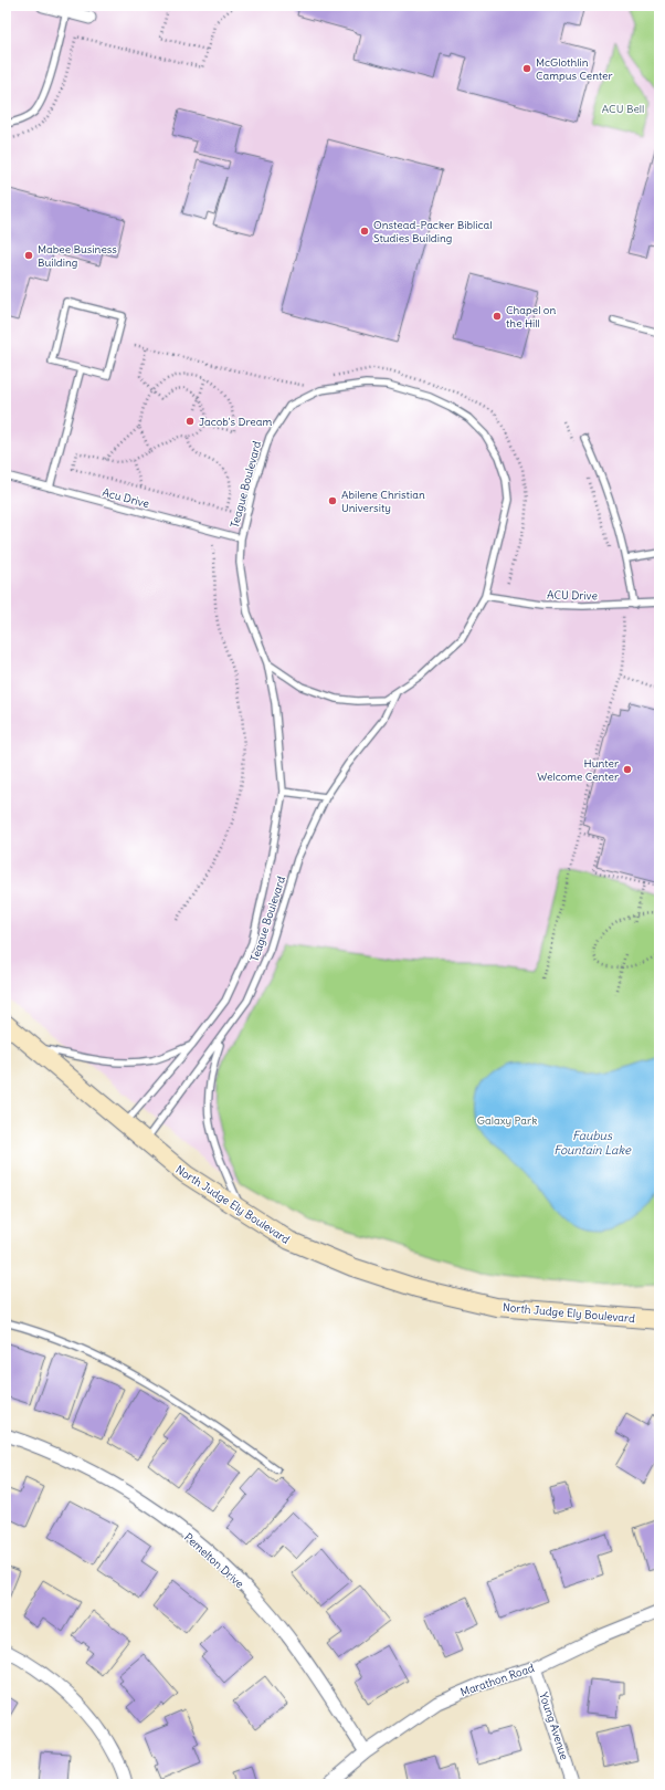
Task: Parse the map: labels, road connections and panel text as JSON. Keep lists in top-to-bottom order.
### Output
{
  "streets": {
    "main road": ["North Judge Ely Boulevard"],
    "street": ["Pemelton Drive", "Marathon Road", "Young Avenue"],
    "lane": ["Teague Boulevard", "Acu Drive", "ACU Drive"]
  },
  "crossings": [
    ["Teague Boulevard", "Acu Drive"],
    ["Teague Boulevard", "ACU Drive"],
    ["Teague Boulevard", "North Judge Ely Boulevard"],
    ["Pemelton Drive", "Marathon Road"],
    ["Marathon Road", "Young Avenue"]
  ],
  "water": ["Faubus Fountain Lake"],
  "parks": ["ACU Bell", "Galaxy Park"],
  "places": [
    "McGlothlin Campus Center",
    "Onstead-Packer Biblical Studies Building",
    "Mabee Business Building",
    "Chapel on the Hill",
    "Jacob's Dream",
    "Abilene Christian University",
    "Hunter Welcome Center"
  ]
}
